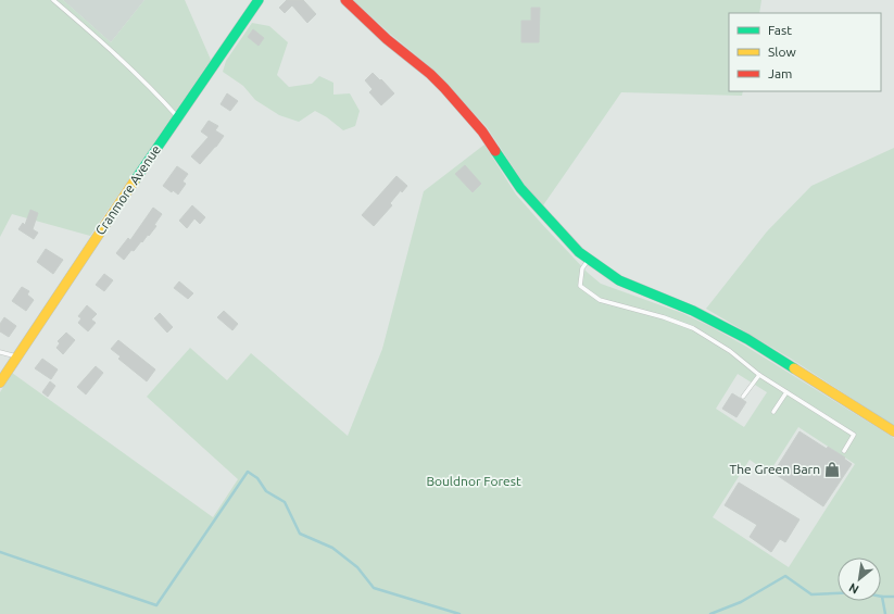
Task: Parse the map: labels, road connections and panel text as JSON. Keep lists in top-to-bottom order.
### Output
{
  "streets": {
    "main road": ["Cranmore Avenue"]
  },
  "parks": ["Bouldnor Forest"],
  "places": {
    "shop": ["The Green Barn"]
  },
  "legend": ["Fast", "Slow", "Jam"],
  "north": "bottom left"
}
